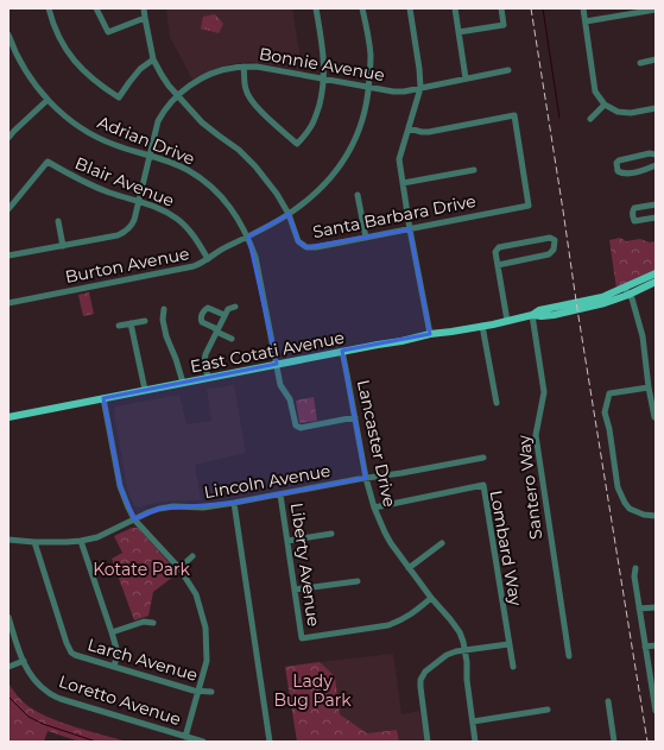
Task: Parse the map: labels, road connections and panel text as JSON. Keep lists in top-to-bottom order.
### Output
{
  "streets": {
    "main road": ["East Cotati Avenue"],
    "street": [
      "Bonnie Avenue",
      "Adrian Drive",
      "Blair Avenue",
      "Santa Barbara Drive",
      "Burton Avenue",
      "Lancaster Drive",
      "Lincoln Avenue",
      "Santero Way",
      "Lombard Way",
      "Liberty Avenue",
      "Larch Avenue",
      "Loretto Avenue"
    ]
  },
  "crossings": [
    ["Bonnie Avenue", "Adrian Drive"],
    ["Bonnie Avenue", "Blair Avenue"],
    ["Bonnie Avenue", "Santa Barbara Drive"],
    ["Bonnie Avenue", "Burton Avenue"],
    ["Adrian Drive", "Burton Avenue"],
    ["Adrian Drive", "East Cotati Avenue"],
    ["Adrian Drive", "Lancaster Drive"],
    ["Blair Avenue", "Burton Avenue"],
    ["Santa Barbara Drive", "Burton Avenue"],
    ["East Cotati Avenue", "Lancaster Drive"],
    ["East Cotati Avenue", "Santero Way"],
    ["Lancaster Drive", "Lincoln Avenue"],
    ["Lancaster Drive", "Lombard Way"],
    ["Lancaster Drive", "Liberty Avenue"],
    ["Lincoln Avenue", "Liberty Avenue"],
    ["Lincoln Avenue", "Larch Avenue"]
  ],
  "parks": ["Kotate Park", "Lady Bug Park"]
}
